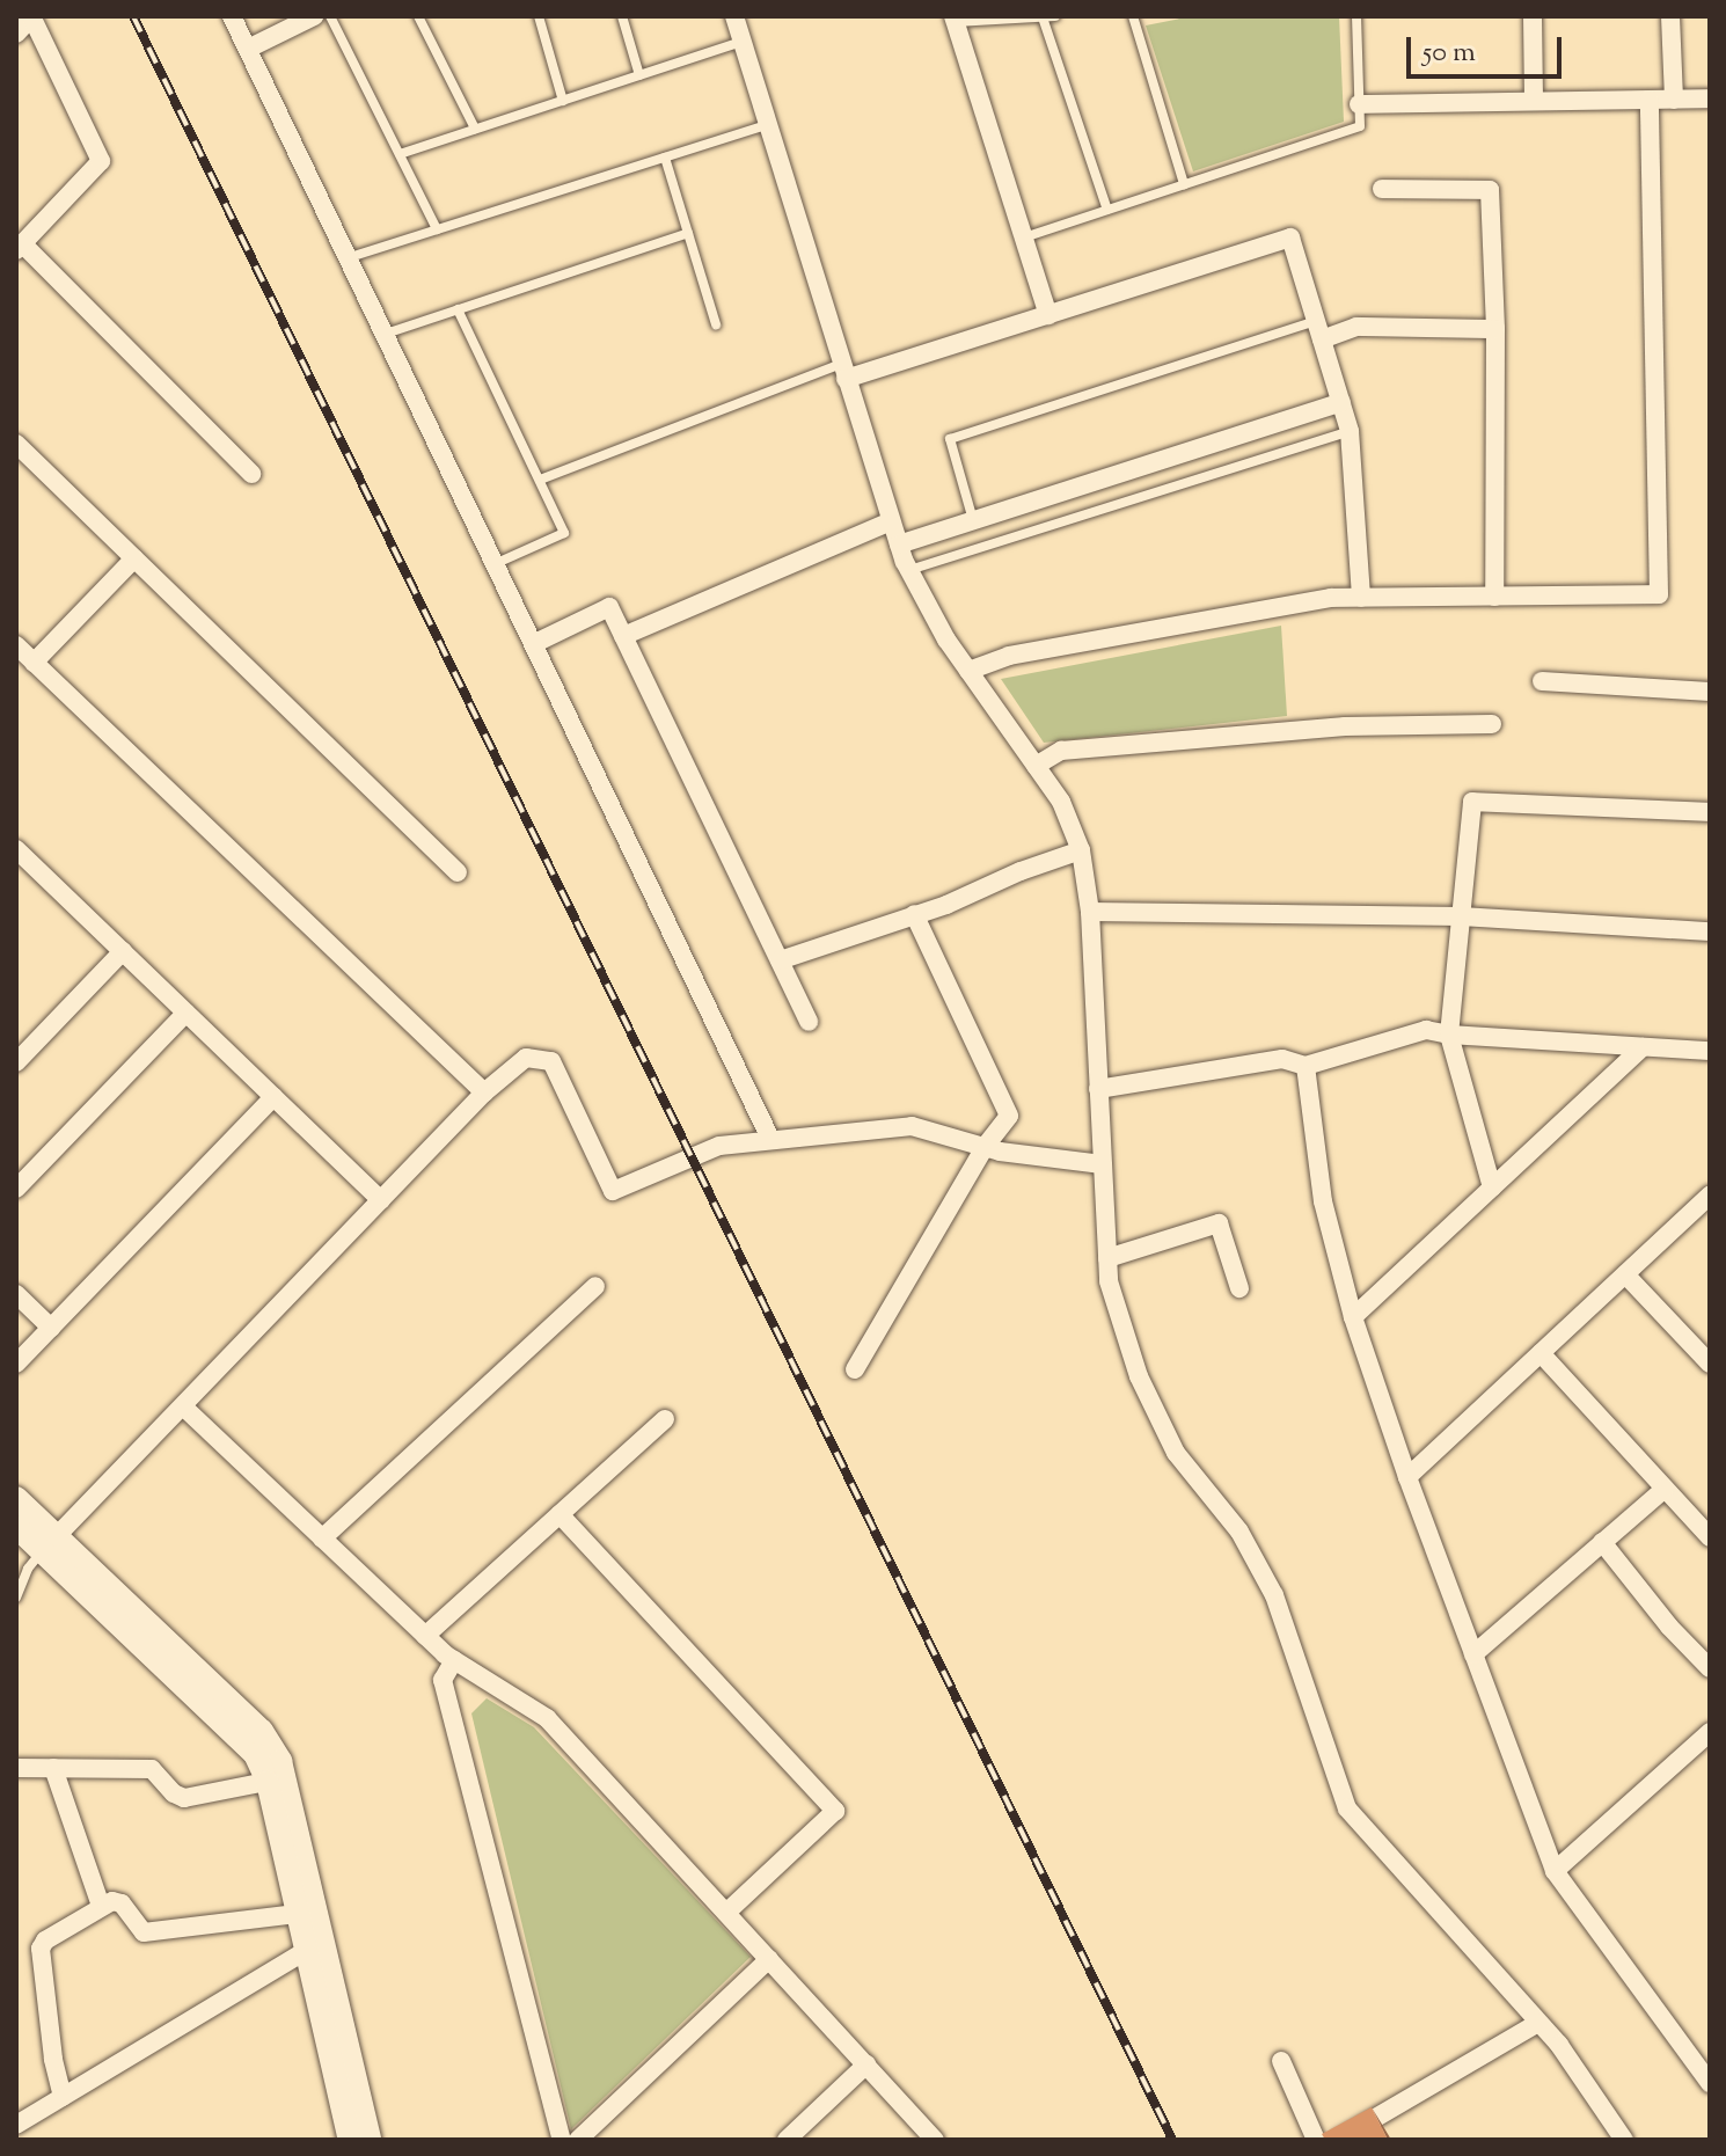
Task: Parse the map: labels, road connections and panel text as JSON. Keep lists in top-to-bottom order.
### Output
{
  "scale_bar": "50 m"
}
